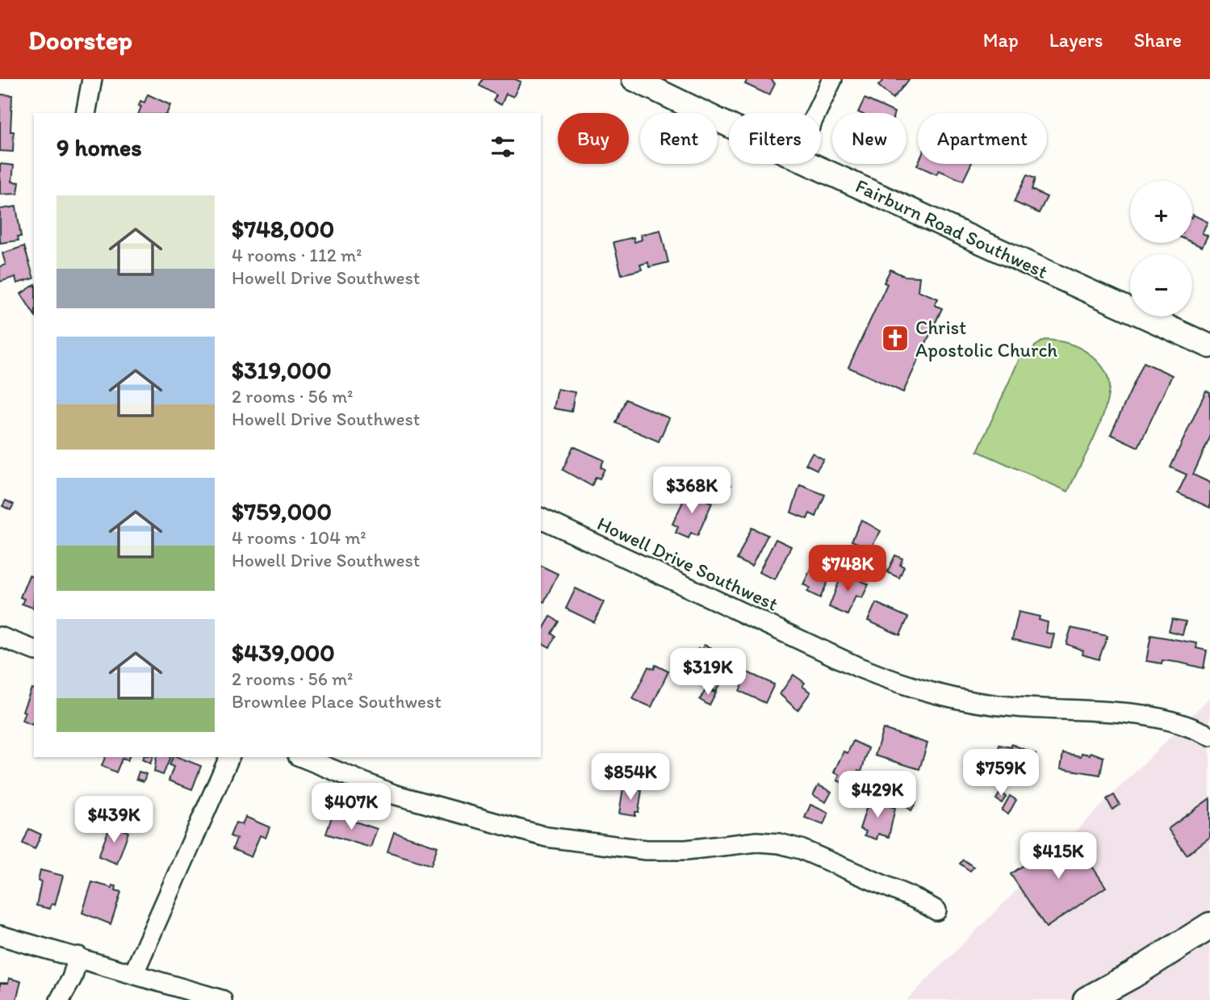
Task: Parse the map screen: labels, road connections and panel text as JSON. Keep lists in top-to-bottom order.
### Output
{
  "streets": {
    "street": ["Fairburn Road Southwest", "Howell Drive Southwest"]
  },
  "places": {
    "church": ["Christ Apostolic Church"]
  },
  "page": {
    "header": "Doorstep",
    "nav": ["Map", "Layers", "Share"],
    "chip": [
      "Buy",
      "Rent",
      "Filters",
      "New",
      "Apartment"
    ],
    "heading": "9 homes",
    "map_buttons": ["+", "−"],
    "list": [
      {
        "name": "$748,000",
        "note": "4 rooms · 112 m² · Howell Drive Southwest"
      },
      {
        "name": "$319,000",
        "note": "2 rooms · 56 m² · Howell Drive Southwest"
      },
      {
        "name": "$759,000",
        "note": "4 rooms · 104 m² · Howell Drive Southwest"
      },
      {
        "name": "$439,000",
        "note": "2 rooms · 56 m² · Brownlee Place Southwest"
      }
    ],
    "price": [
      "$368K",
      "$748K",
      "$319K",
      "$759K",
      "$854K",
      "$429K",
      "$407K",
      "$439K",
      "$415K"
    ]
  }
}
